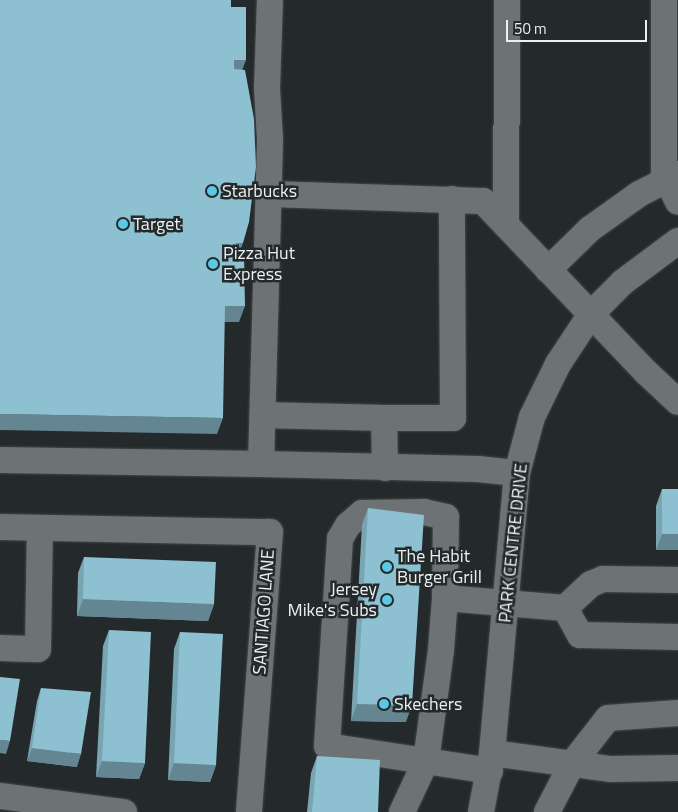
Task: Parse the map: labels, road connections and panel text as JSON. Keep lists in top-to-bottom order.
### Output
{
  "streets": {
    "street": ["PARK CENTRE DRIVE", "SANTIAGO LANE"]
  },
  "places": [
    "Starbucks",
    "Target",
    "Pizza Hut Express",
    "The Habit Burger Grill",
    "Jersey Mike's Subs",
    "Skechers"
  ],
  "scale_bar": "50 m"
}
